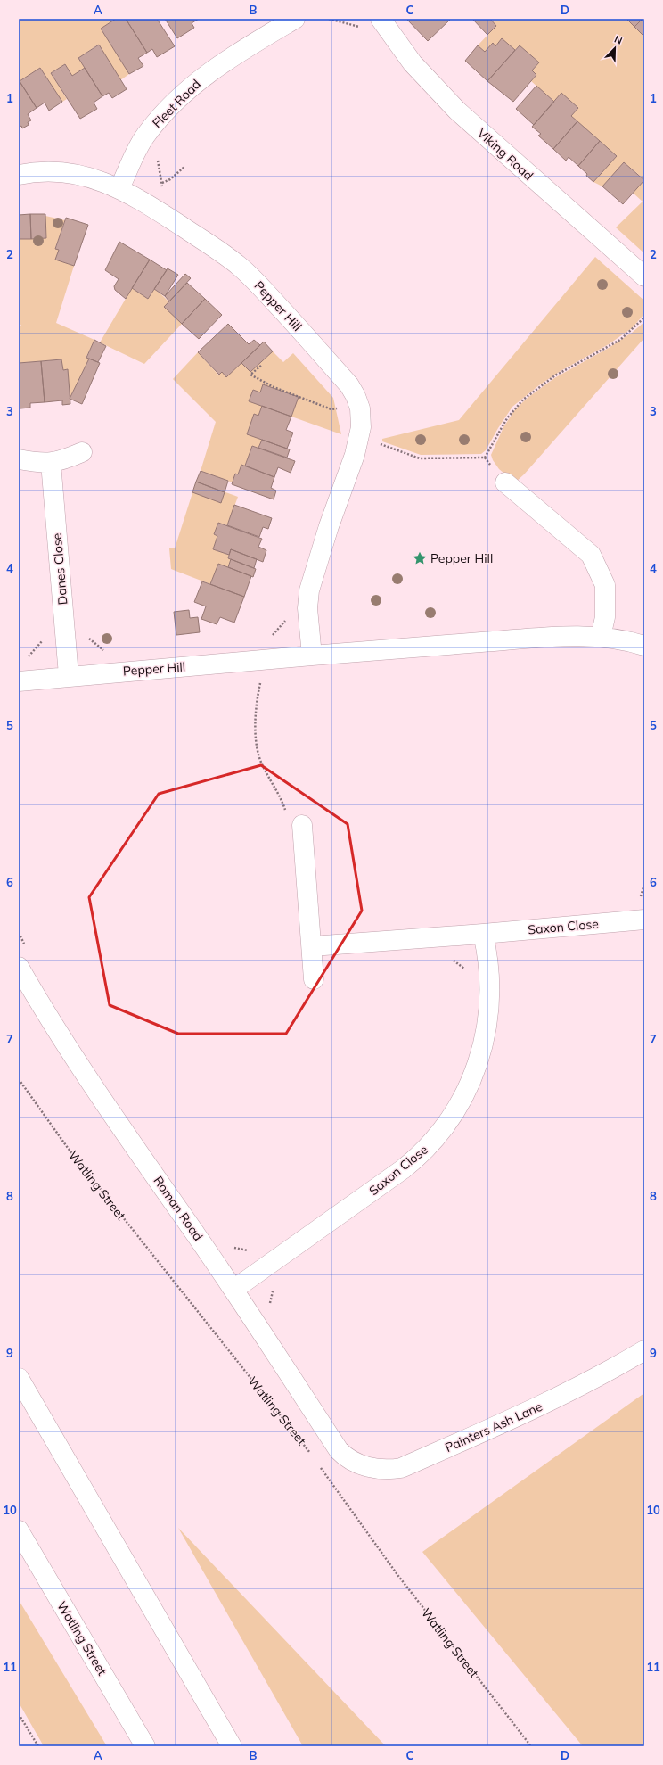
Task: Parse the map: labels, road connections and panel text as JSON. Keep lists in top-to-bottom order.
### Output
{
  "streets": {
    "main road": [
      "Fleet Road",
      "Viking Road",
      "Pepper Hill",
      "Danes Close",
      "Saxon Close",
      "Watling Street",
      "Roman Road",
      "Painters Ash Lane"
    ]
  },
  "crossings": [
    ["Fleet Road", "Pepper Hill"],
    ["Pepper Hill", "Danes Close"],
    ["Saxon Close", "Roman Road"],
    ["Roman Road", "Painters Ash Lane"]
  ],
  "places": {
    "place": ["Pepper Hill"]
  },
  "north": "top right",
  "grid": {
    "columns": [
      "A",
      "B",
      "C",
      "D"
    ],
    "rows": [
      "1",
      "2",
      "3",
      "4",
      "5",
      "6",
      "7",
      "8",
      "9",
      "10",
      "11"
    ]
  }
}
